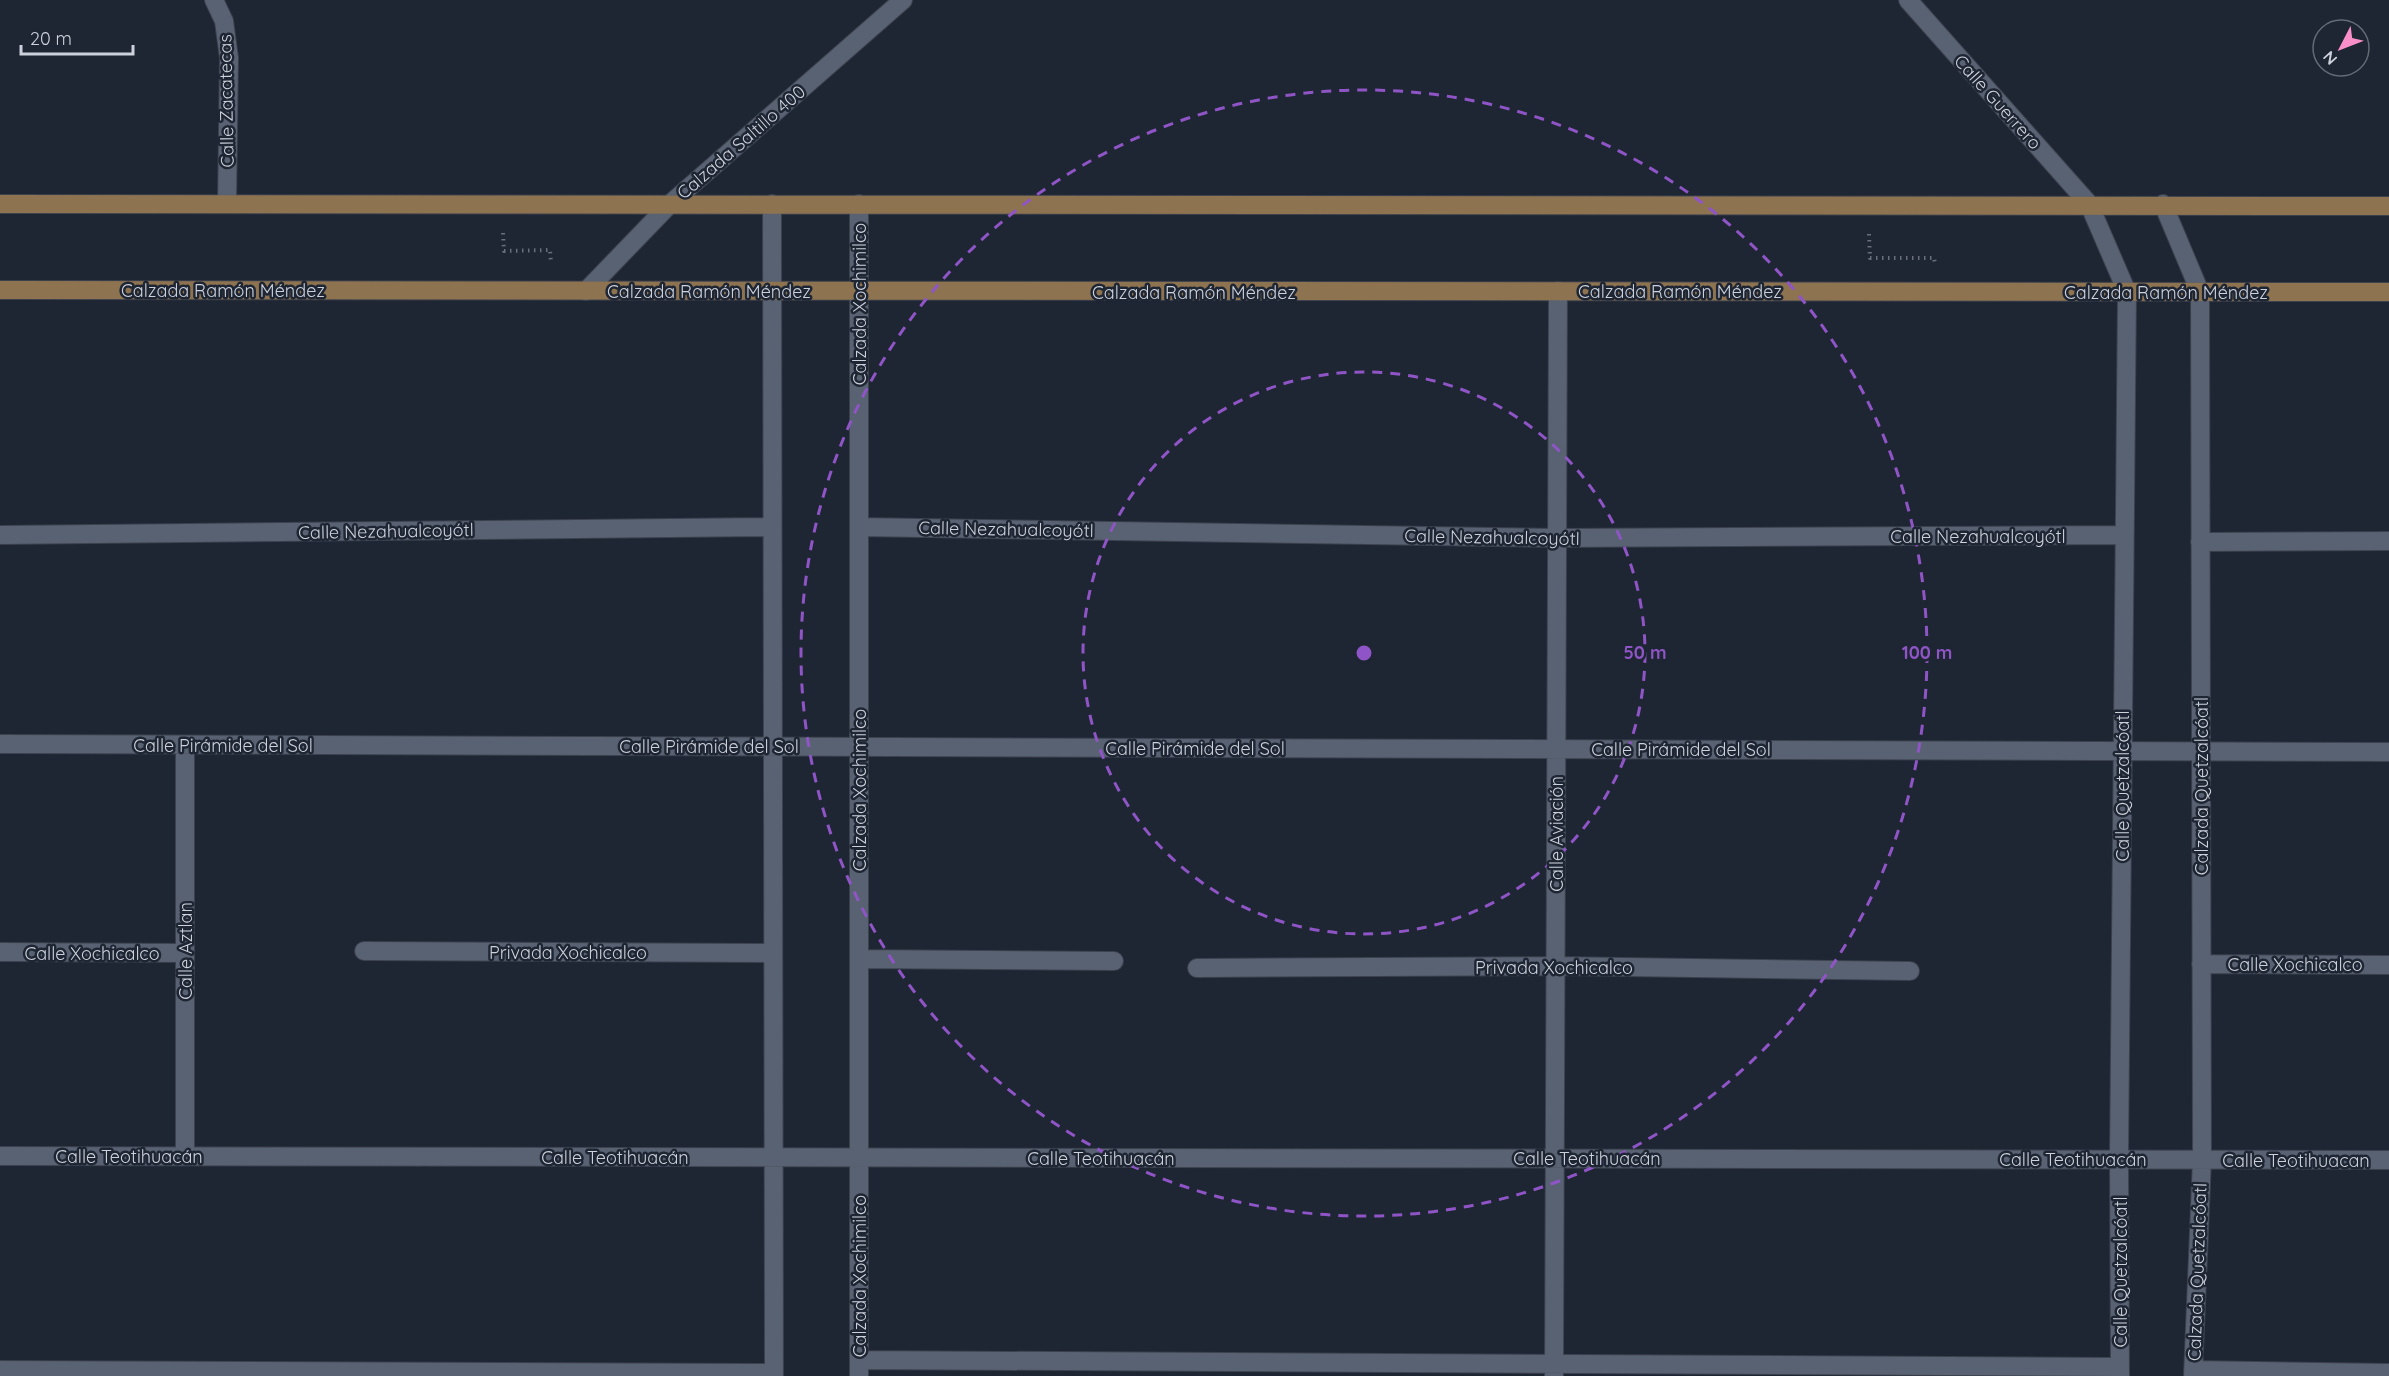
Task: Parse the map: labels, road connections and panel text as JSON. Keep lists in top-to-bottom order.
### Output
{
  "streets": {
    "main road": ["Calzada Ramón Méndez"],
    "street": [
      "Calle Zacatecas",
      "Calle Guerrero",
      "Calzada Saltillo 400",
      "Calzada Xochimilco",
      "Calle Nezahualcoyótl",
      "Calle Pirámide del Sol",
      "Calle Quetzalcóatl",
      "Calzada Quetzalcóatl",
      "Calle Aviación",
      "Calle Aztlan",
      "Privada Xochicalco",
      "Calle Xochicalco",
      "Calle Teotihuacán",
      "Calle Teotihuacan"
    ]
  },
  "crossings": [
    ["Calle Guerrero", "Calle Quetzalcóatl"],
    ["Calzada Saltillo 400", "Calzada Ramón Méndez"],
    ["Calzada Ramón Méndez", "Calzada Xochimilco"],
    ["Calzada Ramón Méndez", "Calle Quetzalcóatl"],
    ["Calzada Ramón Méndez", "Calzada Quetzalcóatl"],
    ["Calzada Ramón Méndez", "Calle Aviación"],
    ["Calzada Xochimilco", "Calle Nezahualcoyótl"],
    ["Calzada Xochimilco", "Calle Pirámide del Sol"],
    ["Calzada Xochimilco", "Calle Teotihuacán"],
    ["Calle Nezahualcoyótl", "Calle Quetzalcóatl"],
    ["Calle Nezahualcoyótl", "Calle Aviación"],
    ["Calle Pirámide del Sol", "Calle Quetzalcóatl"],
    ["Calle Pirámide del Sol", "Calzada Quetzalcóatl"],
    ["Calle Pirámide del Sol", "Calle Aviación"],
    ["Calle Pirámide del Sol", "Calle Aztlan"],
    ["Calle Quetzalcóatl", "Calle Teotihuacán"],
    ["Calzada Quetzalcóatl", "Calle Xochicalco"],
    ["Calzada Quetzalcóatl", "Calle Teotihuacán"],
    ["Calzada Quetzalcóatl", "Calle Teotihuacan"],
    ["Calle Aviación", "Privada Xochicalco"],
    ["Calle Aviación", "Calle Teotihuacán"],
    ["Calle Aztlan", "Calle Xochicalco"],
    ["Calle Aztlan", "Calle Teotihuacán"],
    ["Calle Teotihuacán", "Calle Teotihuacan"]
  ],
  "scale_bar": "20 m",
  "north": "bottom left",
  "rings": ["50 m", "100 m"]
}
